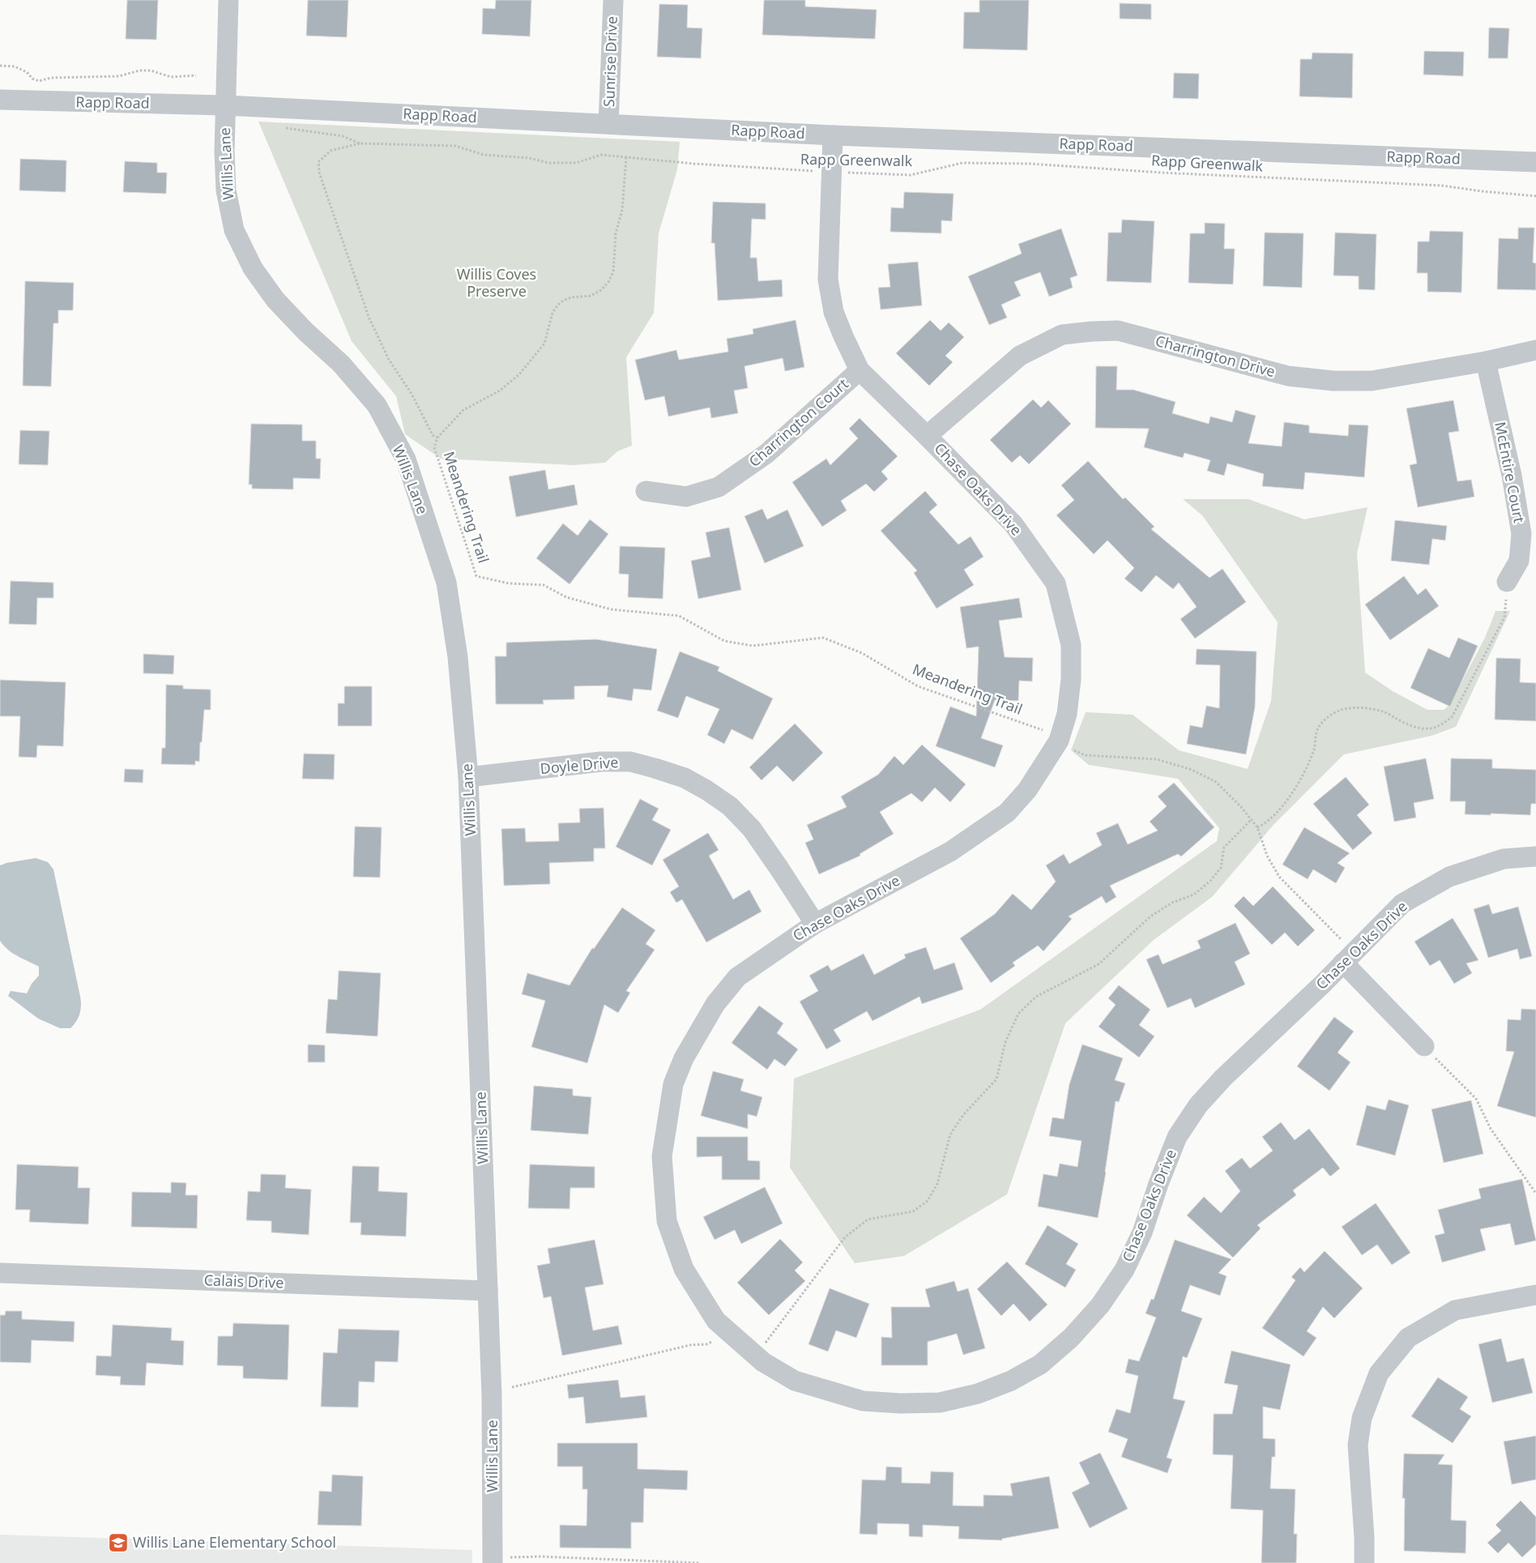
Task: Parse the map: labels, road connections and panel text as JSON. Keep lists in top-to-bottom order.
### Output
{
  "streets": {
    "street": [
      "Sunrise Drive",
      "Rapp Road",
      "Willis Lane",
      "Charrington Drive",
      "Charrington Court",
      "McEntire Court",
      "Chase Oaks Drive",
      "Doyle Drive",
      "Calais Drive"
    ],
    "path": ["Rapp Greenwalk", "Meandering Trail"]
  },
  "crossings": [
    ["Sunrise Drive", "Rapp Road"],
    ["Rapp Road", "Willis Lane"],
    ["Rapp Road", "Chase Oaks Drive"],
    ["Rapp Greenwalk", "Chase Oaks Drive"],
    ["Rapp Greenwalk", "Meandering Trail"],
    ["Willis Lane", "Doyle Drive"],
    ["Willis Lane", "Calais Drive"],
    ["Charrington Drive", "McEntire Court"],
    ["Charrington Drive", "Chase Oaks Drive"],
    ["Charrington Court", "Chase Oaks Drive"],
    ["Chase Oaks Drive", "Doyle Drive"]
  ],
  "parks": ["Willis Coves Preserve"],
  "places": {
    "school or university": ["Willis Lane Elementary School"]
  }
}
